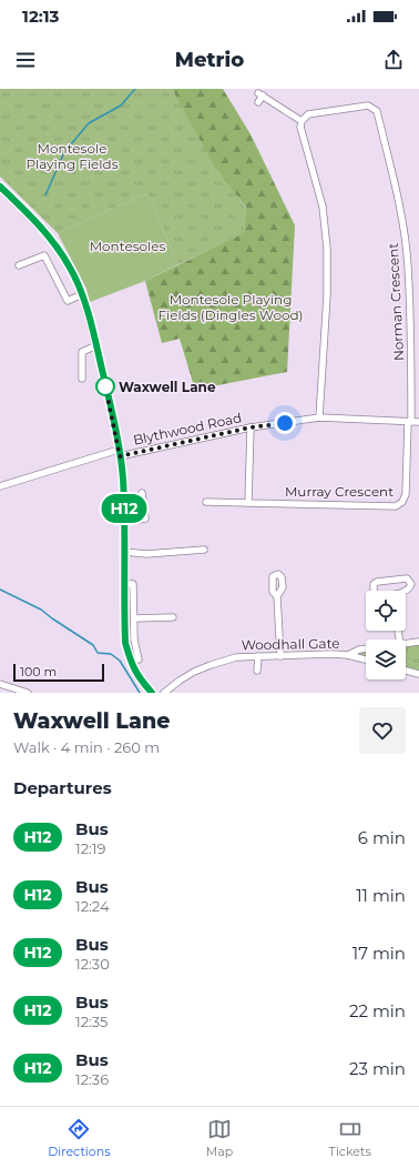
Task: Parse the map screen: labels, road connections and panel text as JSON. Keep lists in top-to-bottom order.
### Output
{
  "streets": {
    "street": [
      "Norman Crescent",
      "Blythwood Road",
      "Murray Crescent",
      "Woodhall Gate"
    ]
  },
  "crossings": [
    ["Norman Crescent", "Blythwood Road"],
    ["Norman Crescent", "Murray Crescent"],
    ["Blythwood Road", "Murray Crescent"]
  ],
  "parks": ["Montesole Playing Fields", "Montesoles", "Montesole Playing Fields (Dingles Wood)"],
  "places": ["Waxwell Lane"],
  "lines": ["bus line H12"],
  "scale_bar": "100 m",
  "page": {
    "status": "12:13",
    "header": "Metrio",
    "on_map": "H12",
    "scale": "100 m",
    "heading": [
      ["Waxwell Lane", "Walk · 4 min · 260 m"],
      "Departures"
    ],
    "list": [
      {
        "mark": "H12",
        "name": "Bus",
        "note": "12:19",
        "value": "6 min"
      },
      {
        "mark": "H12",
        "name": "Bus",
        "note": "12:24",
        "value": "11 min"
      },
      {
        "mark": "H12",
        "name": "Bus",
        "note": "12:30",
        "value": "17 min"
      },
      {
        "mark": "H12",
        "name": "Bus",
        "note": "12:35",
        "value": "22 min"
      },
      {
        "mark": "H12",
        "name": "Bus",
        "note": "12:36",
        "value": "23 min"
      }
    ],
    "tabs": ["Directions", "Map", "Tickets"]
  }
}
